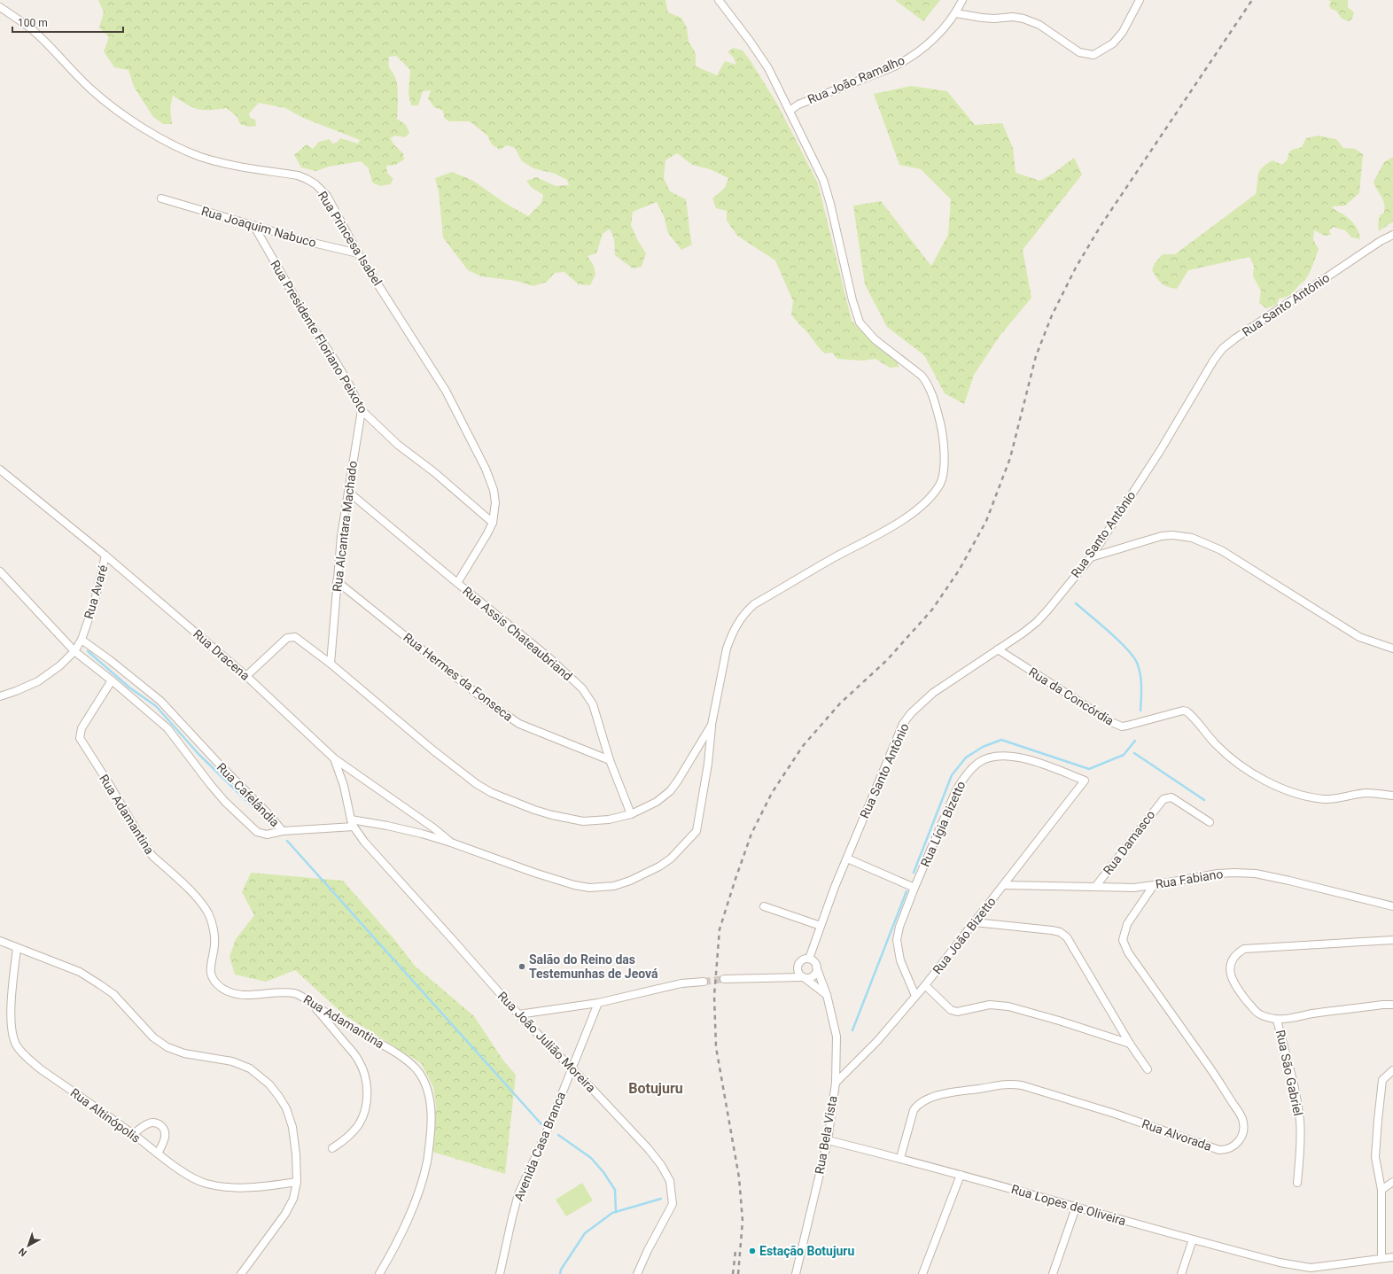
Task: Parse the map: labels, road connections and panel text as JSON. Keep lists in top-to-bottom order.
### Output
{
  "streets": {
    "street": [
      "Rua João Ramalho",
      "Rua Joaquim Nabuco",
      "Rua Princesa Isabel",
      "Rua Santo Antônio",
      "Rua Presidente Floriano Peixoto",
      "Rua Alcantara Machado",
      "Rua Avaré",
      "Rua Assis Chateaubriand",
      "Rua Dracena",
      "Rua Hermes da Fonseca",
      "Rua da Concórdia",
      "Rua Cafelândia",
      "Rua Adamantina",
      "Rua Lígia Bizetto",
      "Rua Damasco",
      "Rua Fabiano",
      "Rua João Bizetto",
      "Rua João Julião Moreira",
      "Rua São Gabriel",
      "Rua Altinópolis",
      "Rua Bela Vista",
      "Rua Alvorada",
      "Avenida Casa Branca",
      "Rua Lopes de Oliveira"
    ]
  },
  "crossings": [
    ["Rua Joaquim Nabuco", "Rua Princesa Isabel"],
    ["Rua Joaquim Nabuco", "Rua Presidente Floriano Peixoto"],
    ["Rua Princesa Isabel", "Rua Presidente Floriano Peixoto"],
    ["Rua Princesa Isabel", "Rua Assis Chateaubriand"],
    ["Rua Santo Antônio", "Rua da Concórdia"],
    ["Rua Santo Antônio", "Rua Bela Vista"],
    ["Rua Presidente Floriano Peixoto", "Rua Alcantara Machado"],
    ["Rua Alcantara Machado", "Rua Assis Chateaubriand"],
    ["Rua Alcantara Machado", "Rua Hermes da Fonseca"],
    ["Rua Avaré", "Rua Dracena"],
    ["Rua Avaré", "Rua Cafelândia"],
    ["Rua Assis Chateaubriand", "Rua Hermes da Fonseca"],
    ["Rua Dracena", "Rua João Julião Moreira"],
    ["Rua Cafelândia", "Rua Adamantina"],
    ["Rua Lígia Bizetto", "Rua João Bizetto"],
    ["Rua Damasco", "Rua Fabiano"],
    ["Rua Fabiano", "Rua João Bizetto"],
    ["Rua Fabiano", "Rua Alvorada"],
    ["Rua João Bizetto", "Rua Bela Vista"],
    ["Rua João Julião Moreira", "Avenida Casa Branca"],
    ["Rua Bela Vista", "Rua Lopes de Oliveira"],
    ["Rua Alvorada", "Rua Lopes de Oliveira"]
  ],
  "districts": ["Botujuru"],
  "places": ["Salão do Reino das Testemunhas de Jeová", "Estação Botujuru"],
  "scale_bar": "100 m",
  "north": "bottom left"
}
